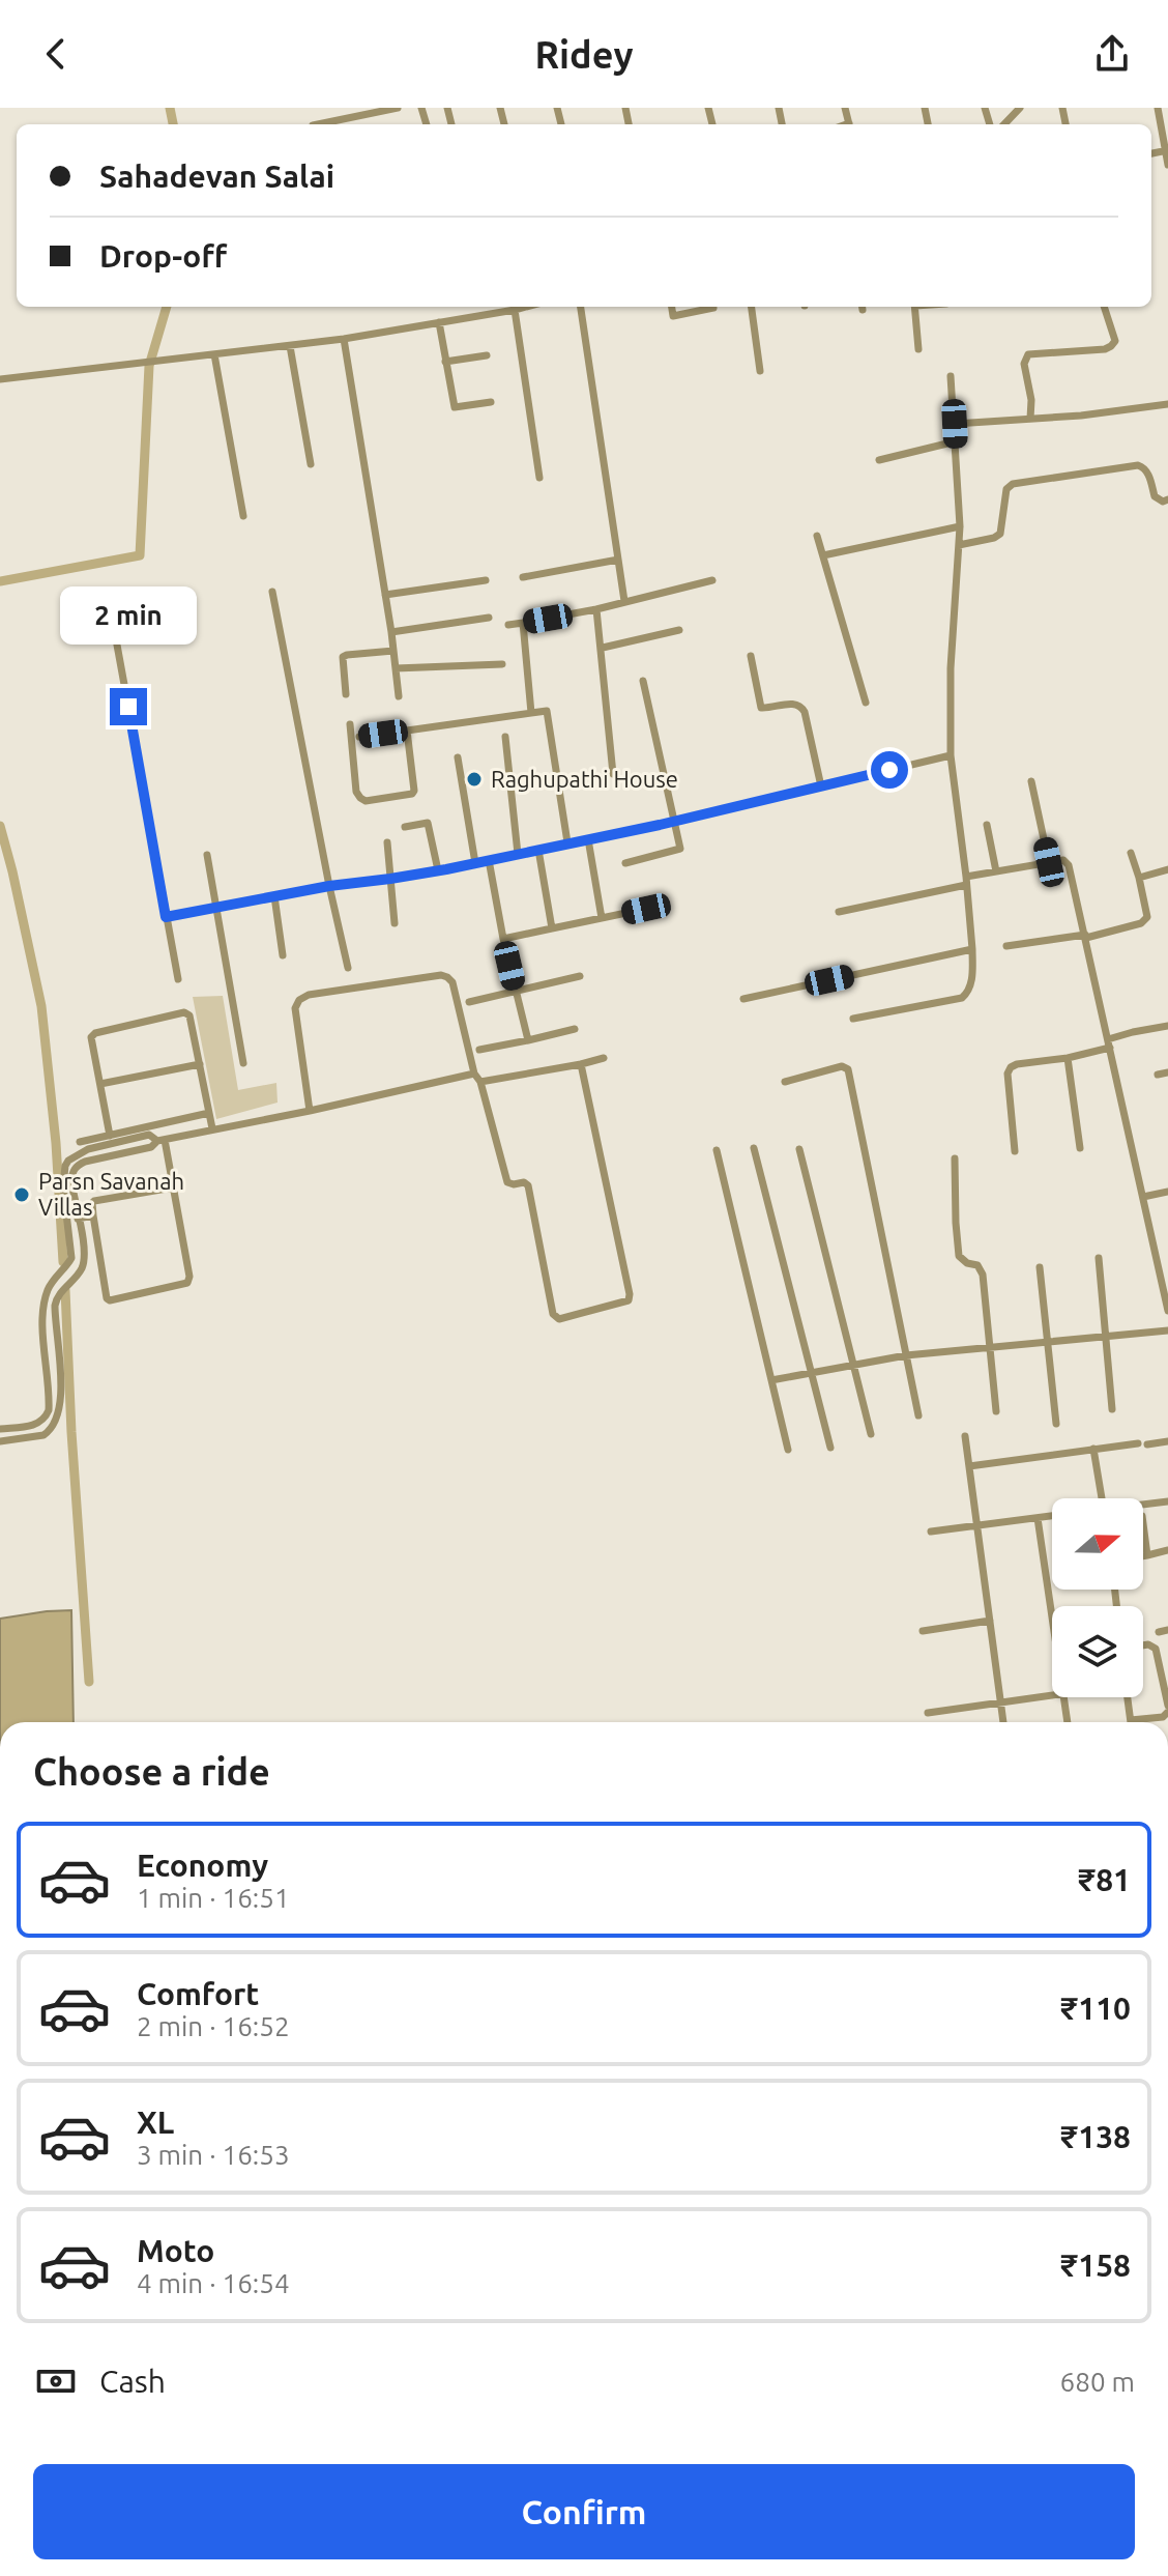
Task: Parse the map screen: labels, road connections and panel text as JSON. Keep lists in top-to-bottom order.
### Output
{
  "places": ["Raghupathi House", "Parsn Savanah Villas"],
  "north": "right",
  "page": {
    "header": "Ridey",
    "banner": ["Sahadevan Salai", "Drop-off"],
    "bubble": "2 min",
    "heading": "Choose a ride",
    "list": [
      {
        "name": "Economy",
        "note": "1 min · 16:51",
        "value": "₹81"
      },
      {
        "name": "Comfort",
        "note": "2 min · 16:52",
        "value": "₹110"
      },
      {
        "name": "XL",
        "note": "3 min · 16:53",
        "value": "₹138"
      },
      {
        "name": "Moto",
        "note": "4 min · 16:54",
        "value": "₹158"
      }
    ],
    "pay": ["Cash", "680 m"],
    "buttons": "Confirm"
  }
}
